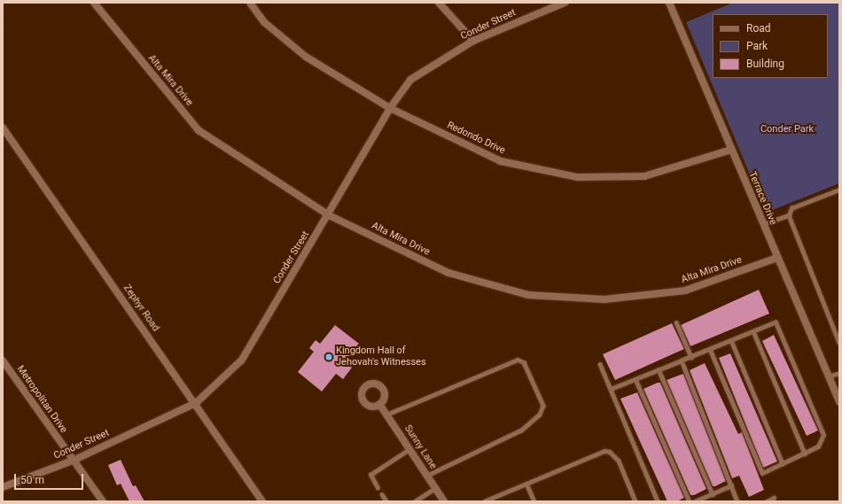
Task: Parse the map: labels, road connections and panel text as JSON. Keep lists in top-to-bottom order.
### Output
{
  "streets": {
    "street": [
      "Conder Street",
      "Alta Mira Drive",
      "Redondo Drive",
      "Terrace Drive",
      "Zephyr Road",
      "Metropolitan Drive",
      "Sunny Lane"
    ]
  },
  "crossings": [
    ["Conder Street", "Alta Mira Drive"],
    ["Conder Street", "Redondo Drive"],
    ["Conder Street", "Zephyr Road"],
    ["Conder Street", "Metropolitan Drive"],
    ["Alta Mira Drive", "Terrace Drive"],
    ["Redondo Drive", "Terrace Drive"]
  ],
  "parks": ["Conder Park"],
  "places": ["Kingdom Hall of Jehovah's Witnesses"],
  "legend": ["Road", "Park", "Building"],
  "scale_bar": "50 m"
}
